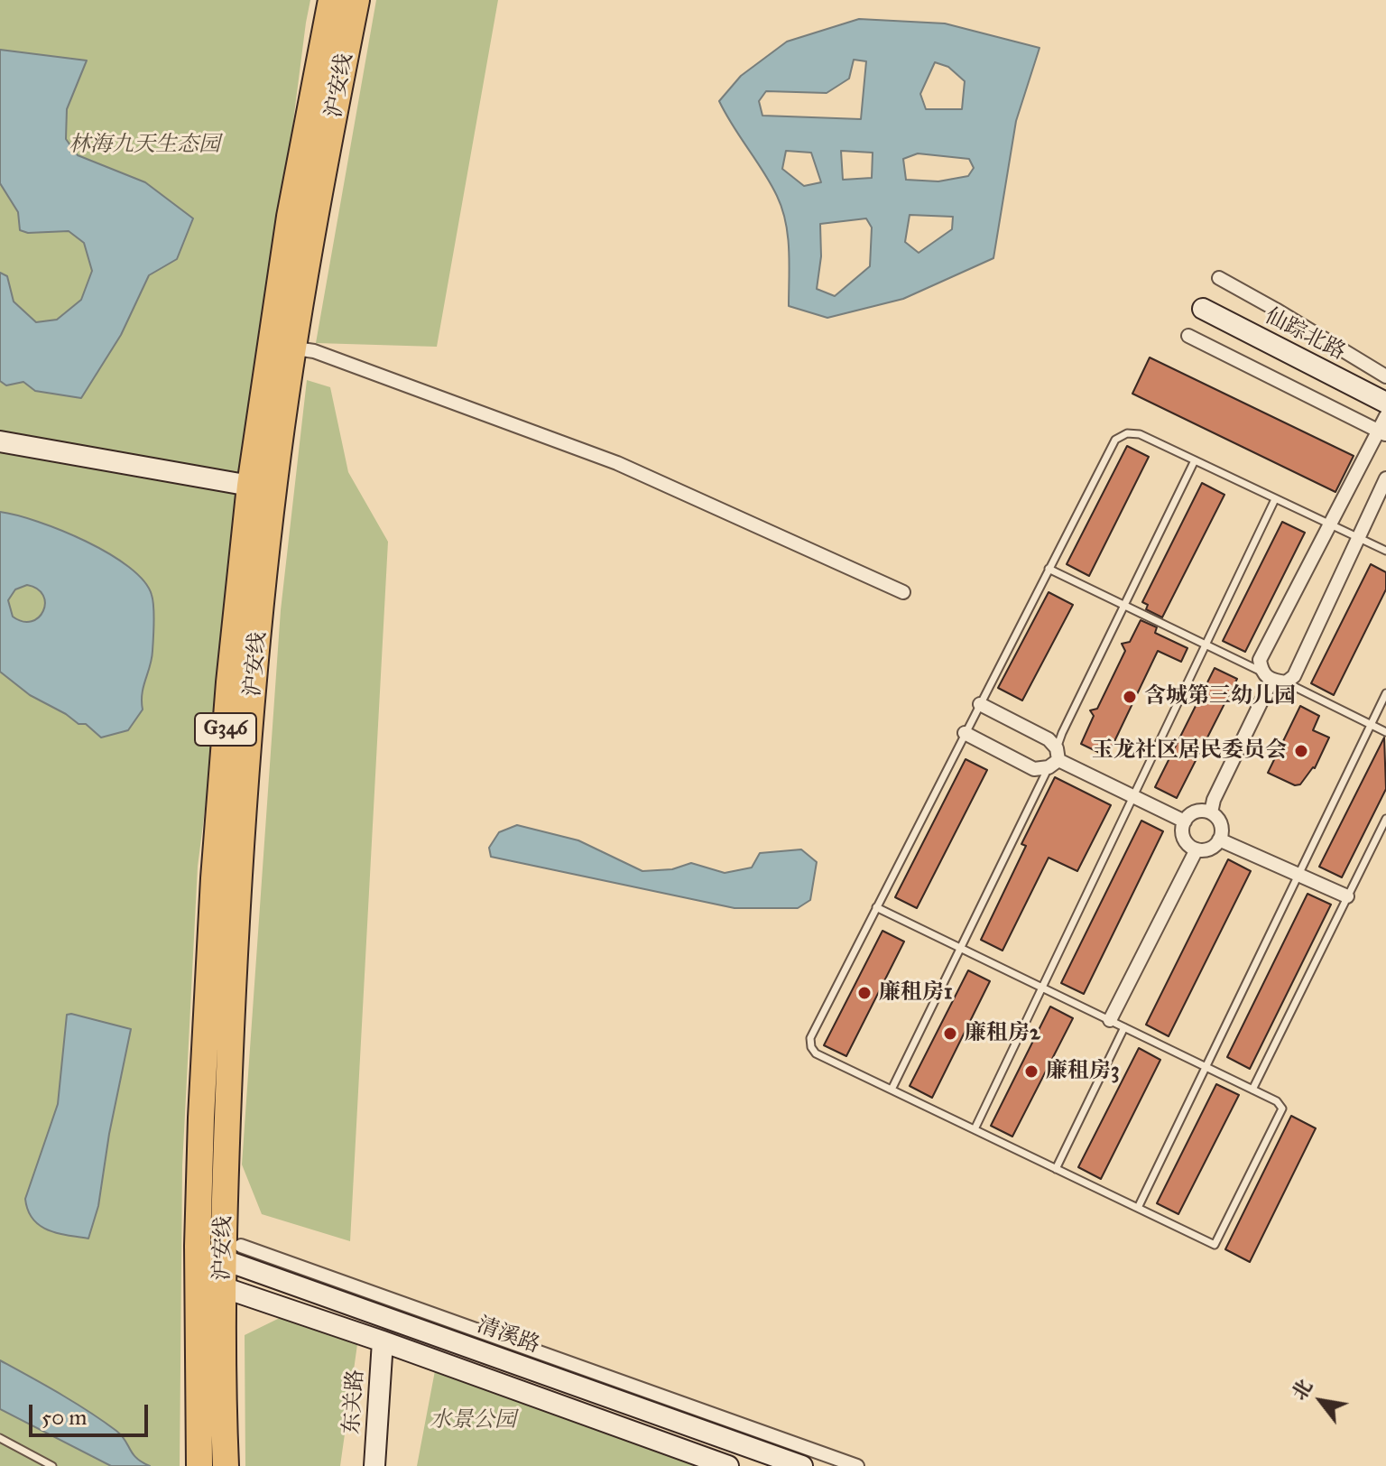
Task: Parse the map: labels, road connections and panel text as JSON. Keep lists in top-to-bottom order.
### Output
{
  "streets": {
    "highway": ["沪安线", "G346"],
    "main road": ["仙踪北路", "清溪路", "东关路"]
  },
  "crossings": [
    ["沪安线", "清溪路"]
  ],
  "parks": ["林海九天生态园", "水景公园"],
  "places": [
    "含城第三幼儿园",
    "玉龙社区居民委员会",
    "廉租房1",
    "廉租房2",
    "廉租房3"
  ],
  "scale_bar": "50 m",
  "north": "top left"
}
